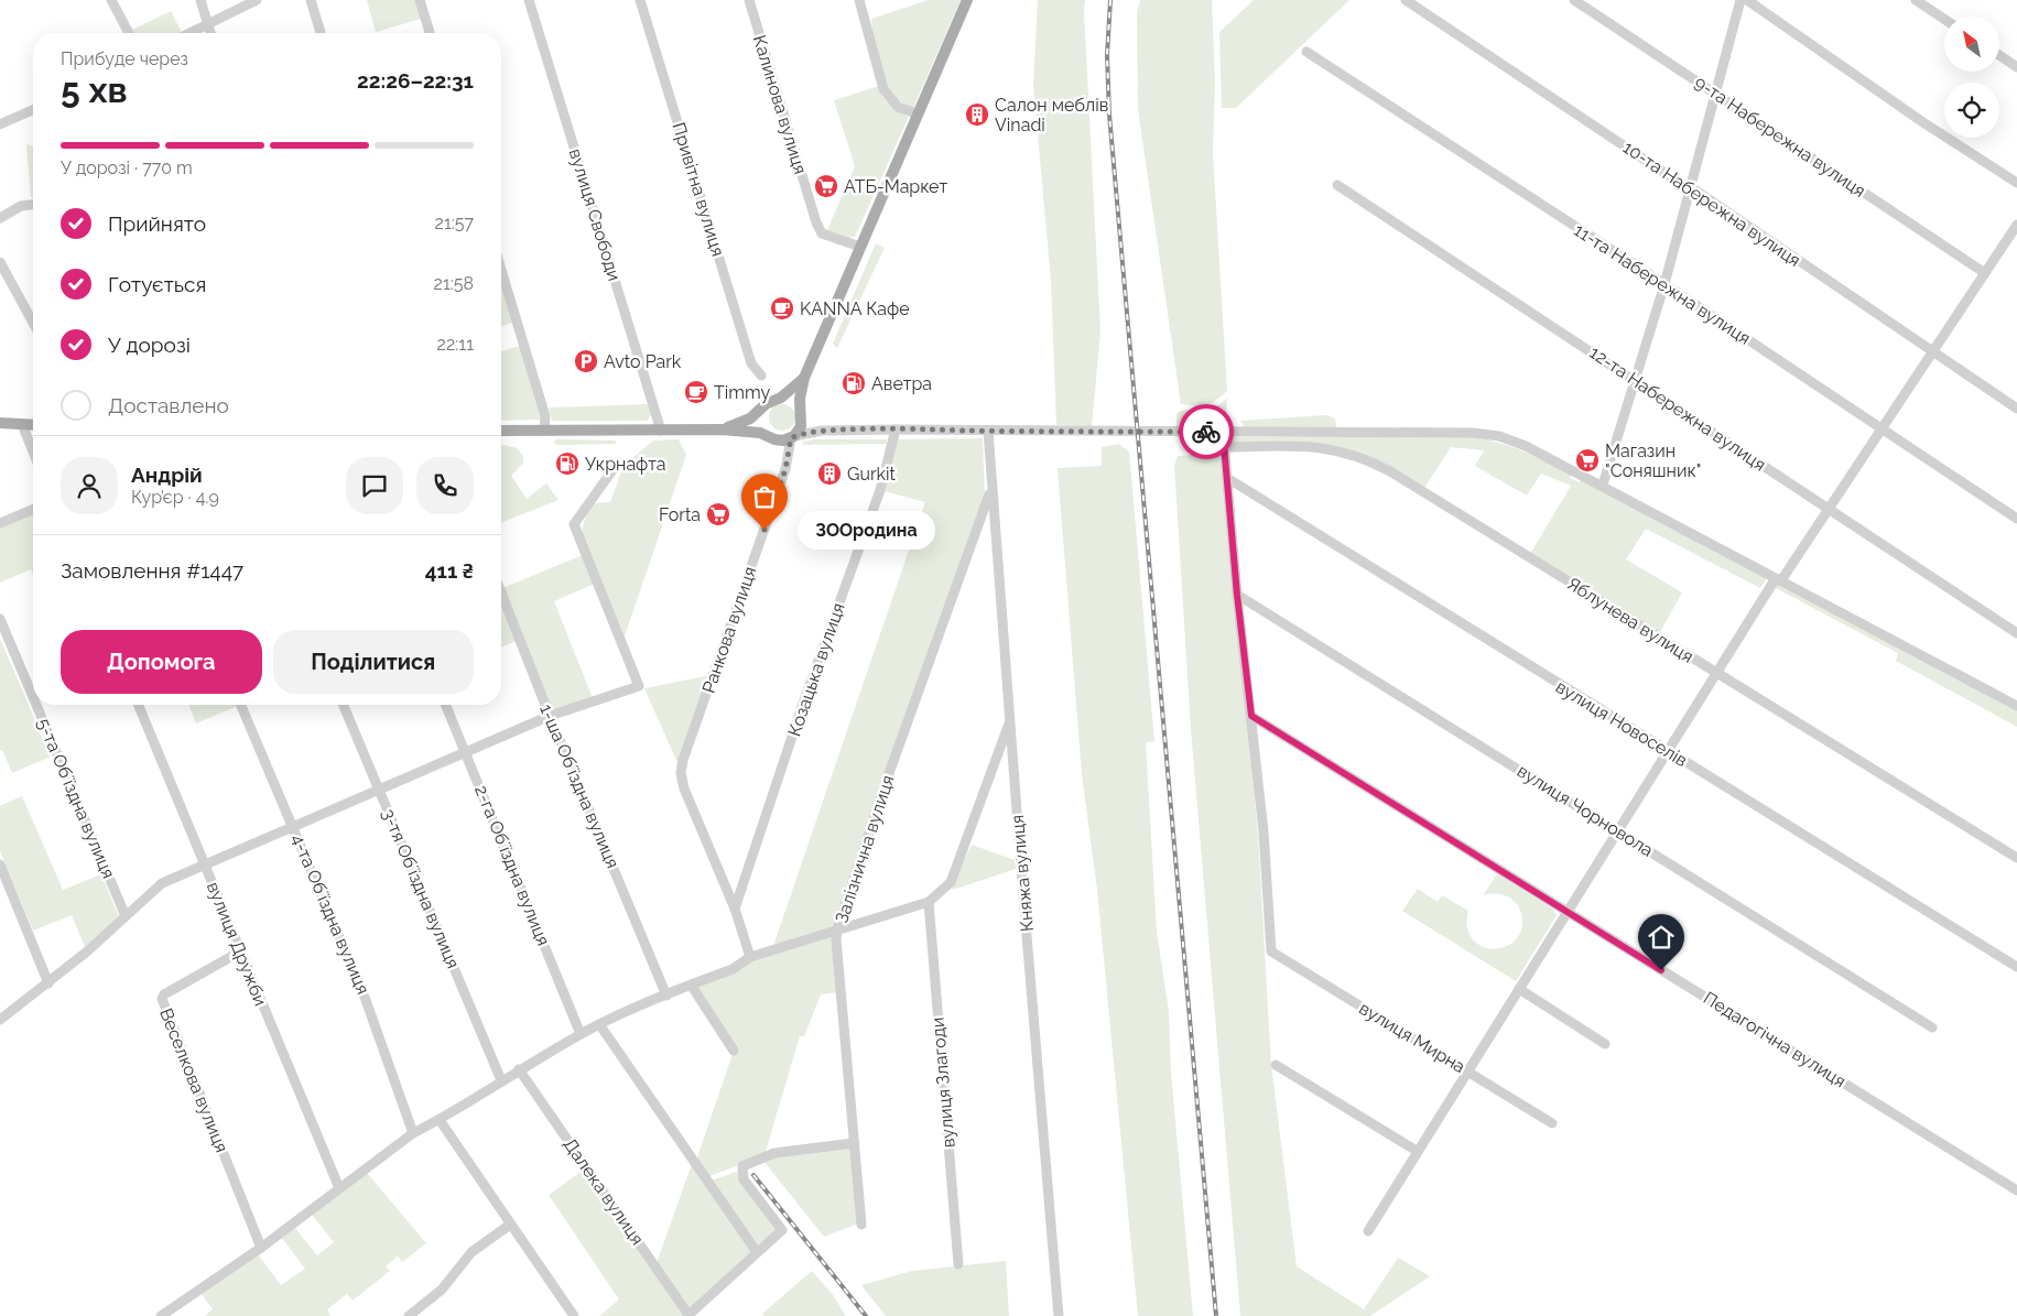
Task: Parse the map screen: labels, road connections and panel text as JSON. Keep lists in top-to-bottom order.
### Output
{
  "streets": {
    "street": [
      "Калинова вулиця",
      "9-та Набережна вулиця",
      "Привітна вулиця",
      "10-та Набережна вулиця",
      "вулиця Свободи",
      "11-та Набережна вулиця",
      "12-та Набережна вулиця",
      "Яблунева вулиця",
      "Ранкова вулиця",
      "Козацька вулиця",
      "вулиця Новоселів",
      "1-ша Обʼїздна вулиця",
      "5-та Обʼїздна вулиця",
      "вулиця Чорновола",
      "Залізнична вулиця",
      "2-га Обʼїздна вулиця",
      "Княжа вулиця",
      "3-тя Обʼїздна вулиця",
      "4-та Обʼїздна вулиця",
      "вулиця Дружби",
      "вулиця Мирна",
      "Педагогічна вулиця",
      "Веселкова вулиця",
      "вулиця Злагоди",
      "Далека вулиця"
    ]
  },
  "crossings": [
    ["Ранкова вулиця", "Козацька вулиця"],
    ["Залізнична вулиця", "Княжа вулиця"],
    ["вулиця Дружби", "Веселкова вулиця"],
    ["вулиця Мирна", "Педагогічна вулиця"]
  ],
  "places": {
    "building": ["Салон меблів Vinadi", "Gurkit"],
    "supermarket": ["АТБ-Маркет", "Магазин \"Соняшник\"", "Forta"],
    "cafe": ["KANNA Кафе", "Timmy"],
    "parking": ["Avto Park"],
    "fuel station": ["Аветра", "Укрнафта"],
    "other": ["ЗООродина"]
  },
  "north": "top left",
  "page": {
    "heading": ["5 хв", "Прибуде через", "22:26–22:31"],
    "panel": [
      "Андрій",
      "Кур’єр · 4.9",
      "Замовлення #1447",
      "411 ₴"
    ],
    "bar": "У дорозі · 770 m",
    "list": [
      ["Прийнято", "21:57"],
      ["Готується", "21:58"],
      ["У дорозі", "22:11"],
      "Доставлено"
    ],
    "bubble": "ЗООродина",
    "buttons": ["Допомога", "Поділитися"]
  }
}
